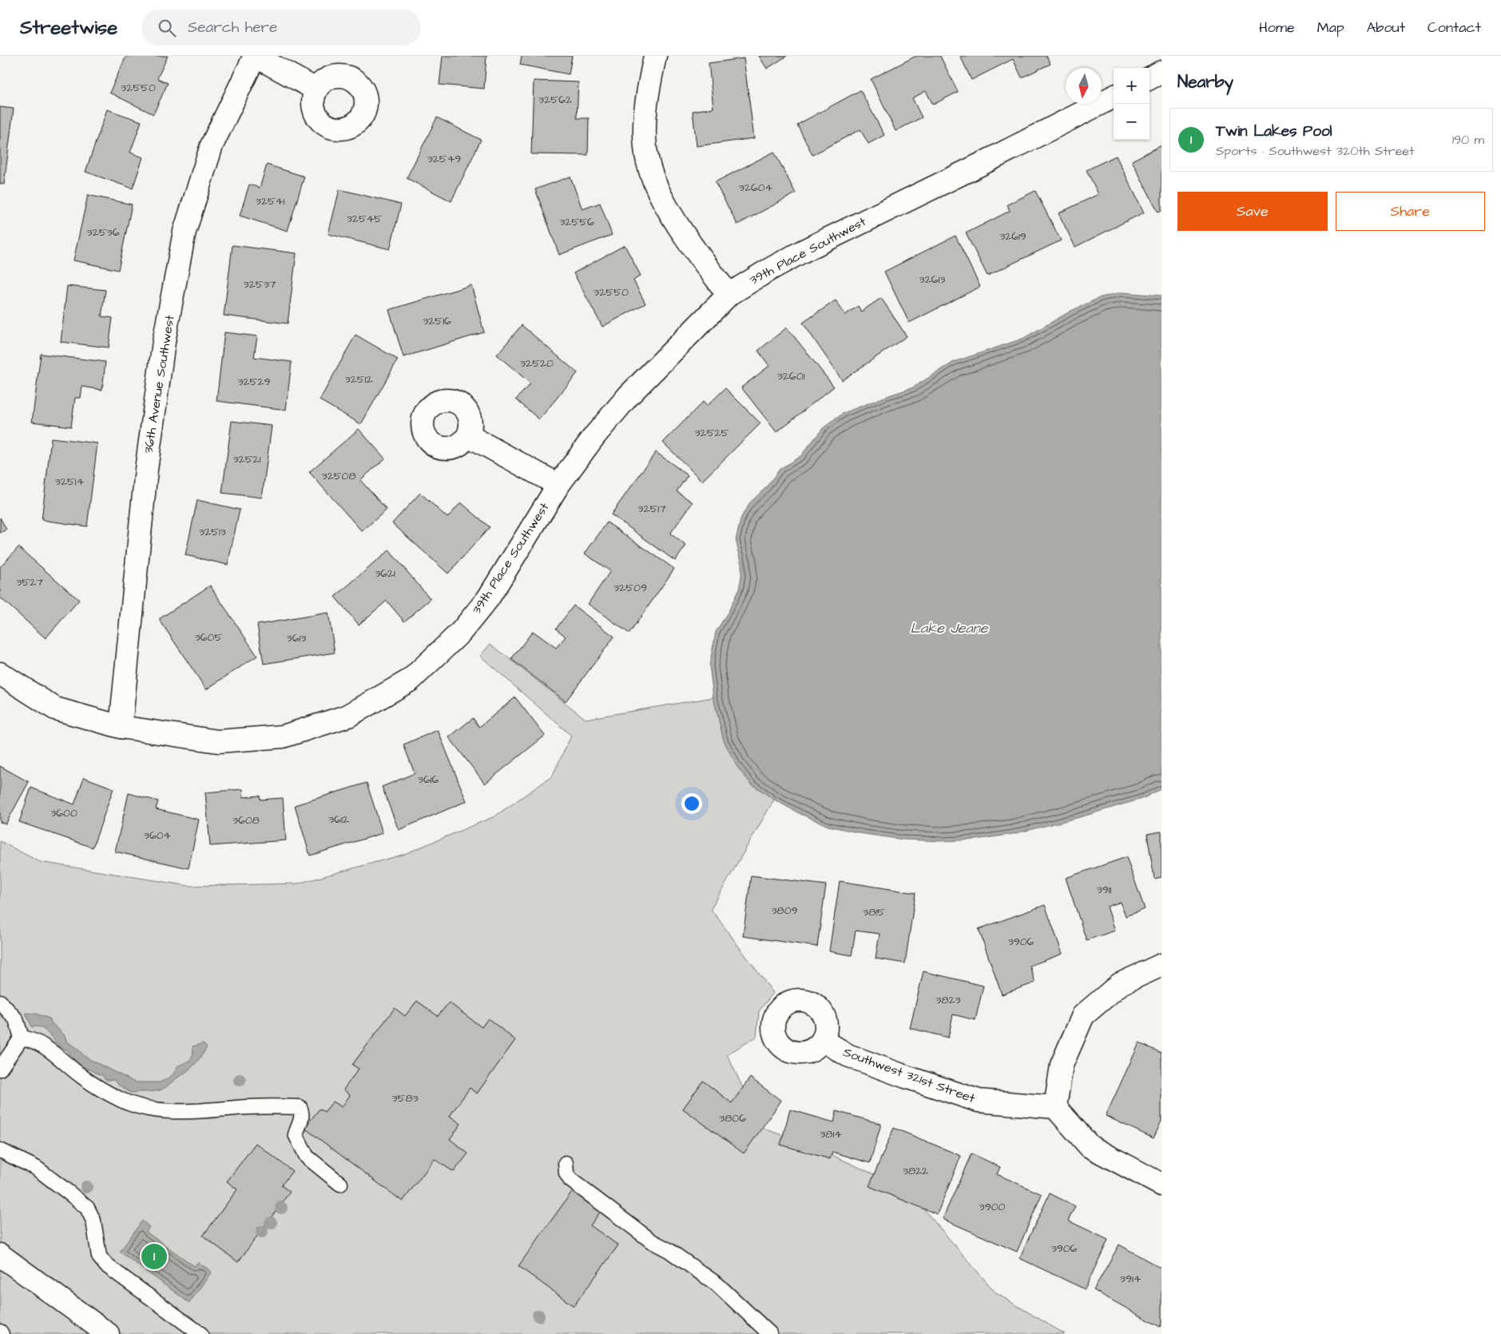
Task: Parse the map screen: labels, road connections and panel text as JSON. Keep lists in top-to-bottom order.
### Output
{
  "streets": {
    "street": ["39th Place Southwest", "36th Avenue Southwest", "Southwest 321st Street"]
  },
  "crossings": [
    ["39th Place Southwest", "36th Avenue Southwest"]
  ],
  "water": ["Lake Jeane"],
  "house_numbers": [
    "32550",
    "32562",
    "32549",
    "32604",
    "32541",
    "32545",
    "32556",
    "32536",
    "32619",
    "32613",
    "32537",
    "32550",
    "32516",
    "32520",
    "32601",
    "32512",
    "32529",
    "32525",
    "32521",
    "32508",
    "32514",
    "32517",
    "32513",
    "3621",
    "3527",
    "32509",
    "3605",
    "3613",
    "3616",
    "3600",
    "3612",
    "3608",
    "3604",
    "3911",
    "3809",
    "3815",
    "3906",
    "3823",
    "3583",
    "3806",
    "3814",
    "3822",
    "3900",
    "3906",
    "3914"
  ],
  "north": "bottom",
  "page": {
    "header": "Streetwise",
    "search": "Search here",
    "nav": [
      "Home",
      "Map",
      "About",
      "Contact"
    ],
    "heading": "Nearby",
    "map_buttons": ["+", "−"],
    "list": [
      {
        "mark": "1",
        "name": "Twin Lakes Pool",
        "note": "Sports · Southwest 320th Street",
        "value": "190 m"
      }
    ],
    "buttons": ["Save", "Share"],
    "pins": "1"
  }
}
